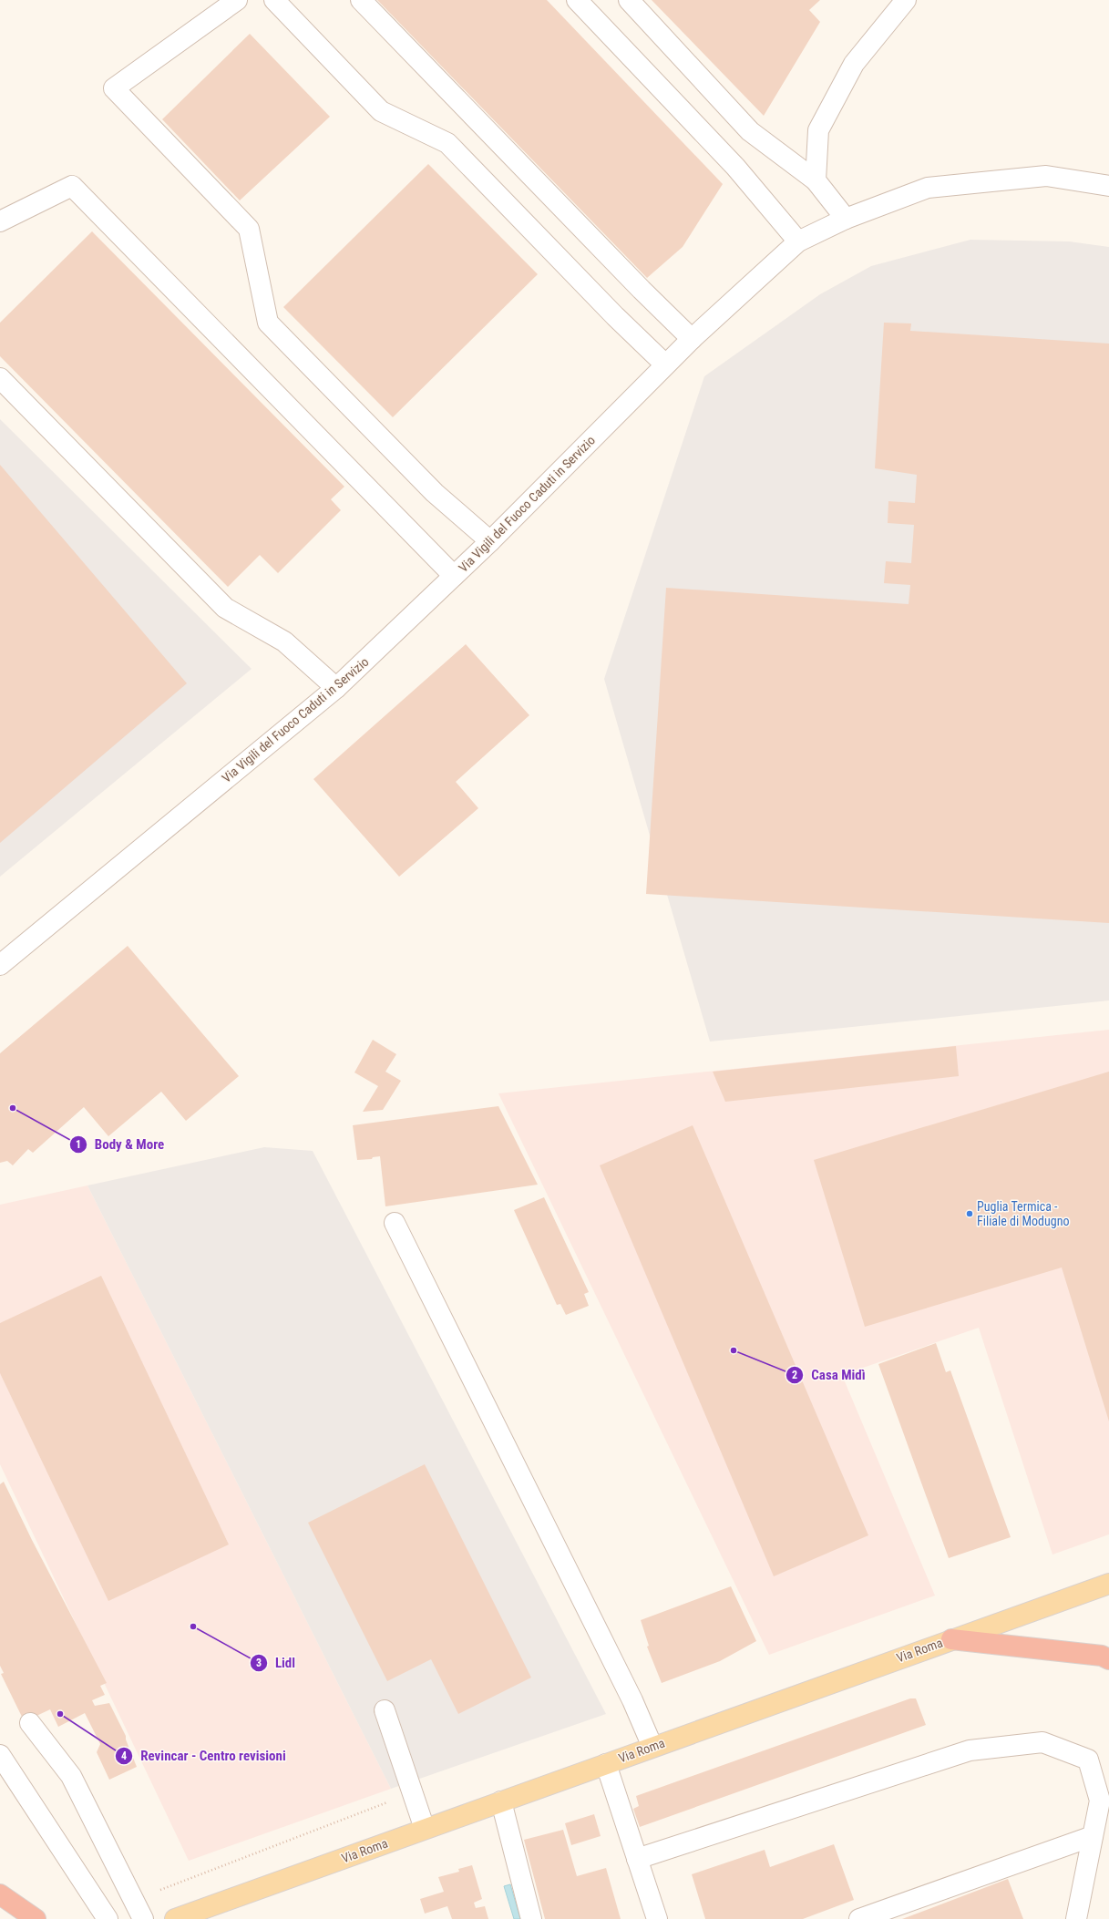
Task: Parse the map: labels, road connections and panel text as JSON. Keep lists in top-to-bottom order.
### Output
{
  "streets": {
    "main road": ["Via Roma"],
    "street": ["Via Vigili del Fuoco Caduti in Servizio"]
  },
  "places": [
    "Body & More",
    "Puglia Termica - Filiale di Modugno",
    "Casa Midì",
    "Lidl",
    "Revincar - Centro revisioni"
  ]
}
